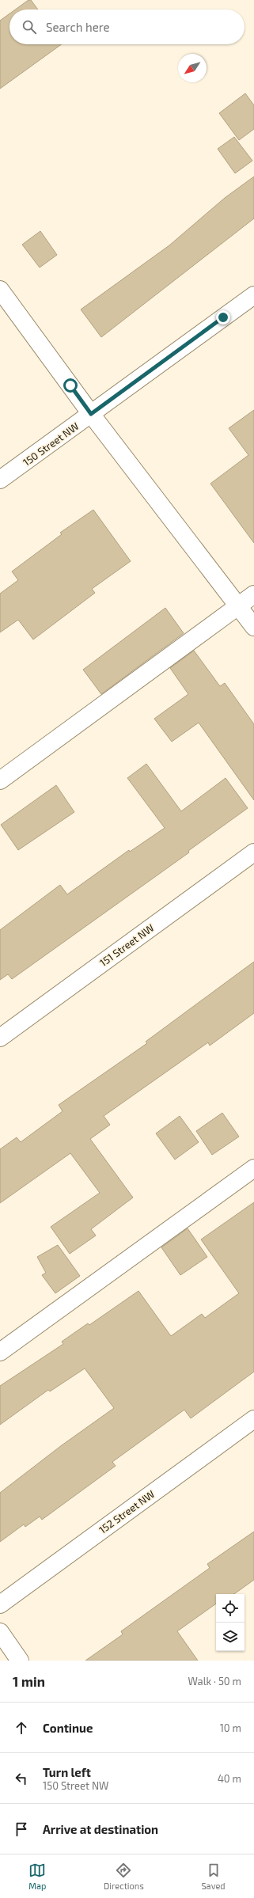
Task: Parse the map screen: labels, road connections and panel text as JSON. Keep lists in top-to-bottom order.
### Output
{
  "streets": {
    "street": ["150 Street NW", "151 Street NW", "152 Street NW"]
  },
  "north": "bottom left",
  "page": {
    "search": "Search here",
    "heading": ["1 min", "Walk · 50 m"],
    "list": [
      ["Continue", "10 m"],
      ["Turn left", "150 Street NW", "40 m"],
      "Arrive at destination"
    ],
    "nav": ["Map", "Directions", "Saved"]
  }
}
